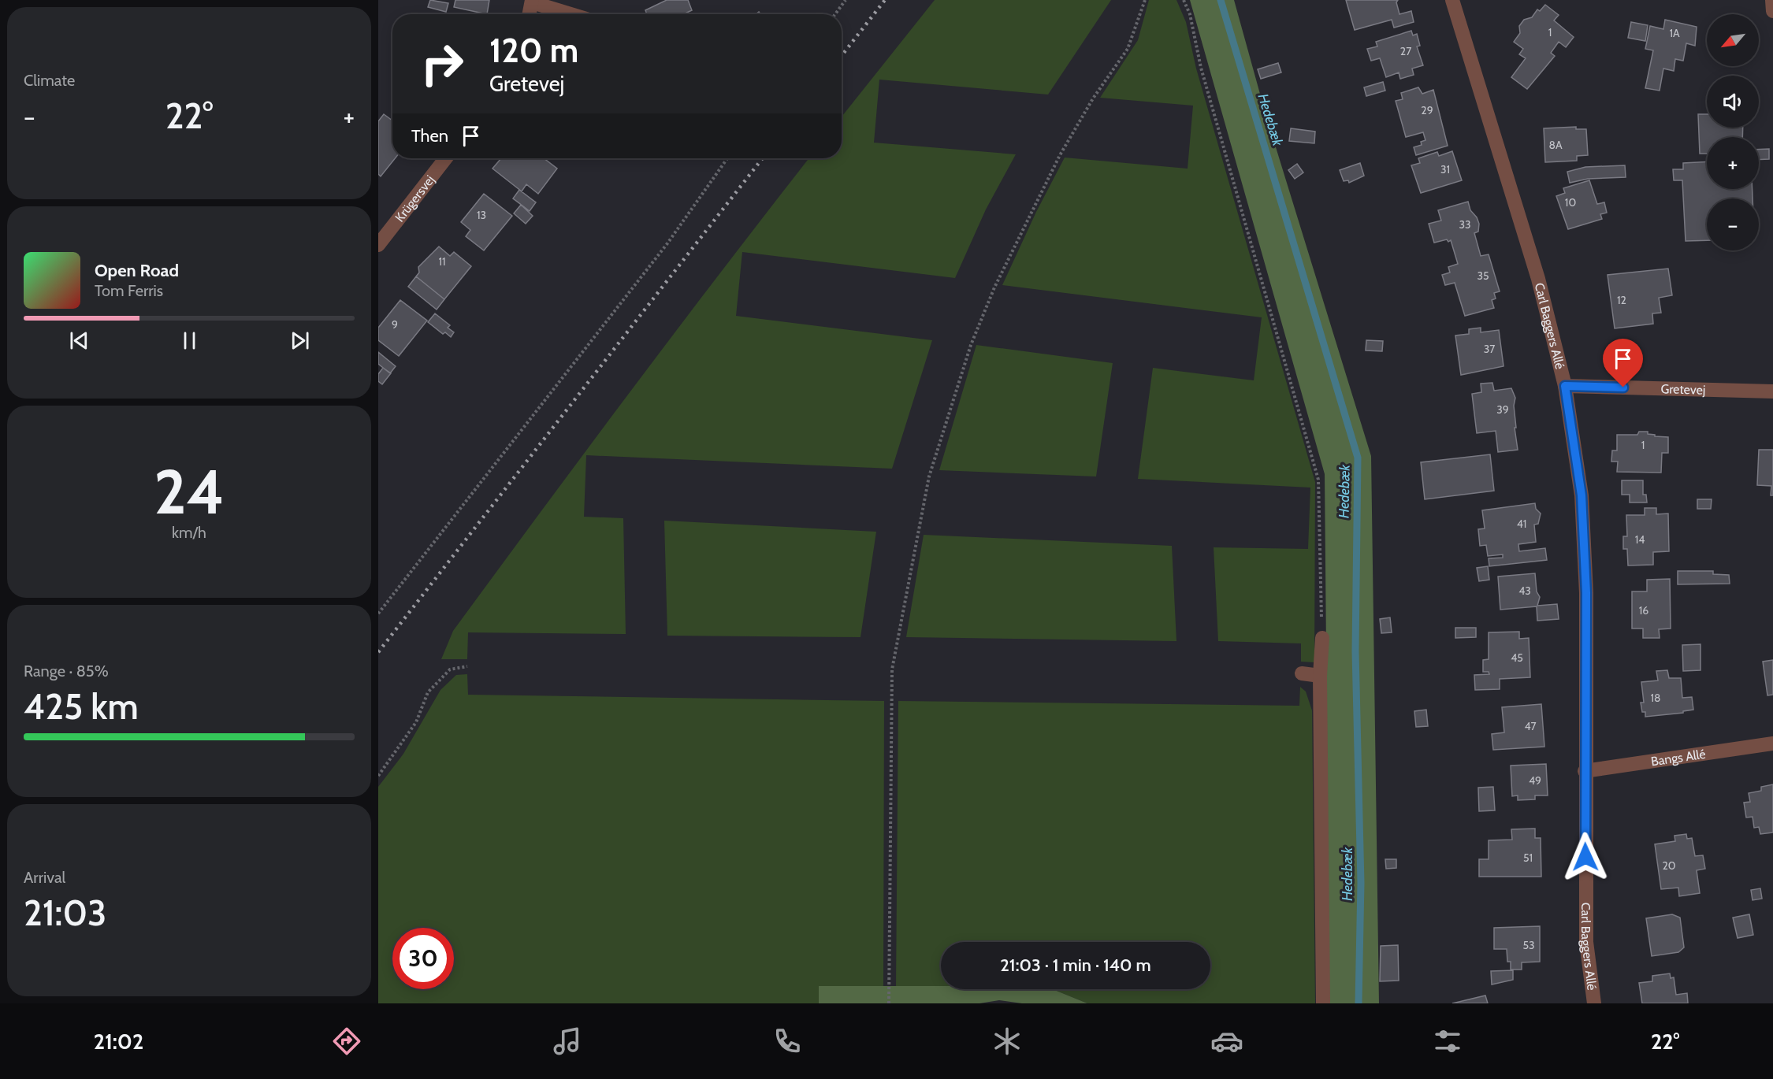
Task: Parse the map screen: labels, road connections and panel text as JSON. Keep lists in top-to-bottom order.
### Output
{
  "streets": {
    "street": [
      "Krügersvej",
      "Carl Baggers Allé",
      "Gretevej",
      "Bangs Allé"
    ]
  },
  "crossings": [
    ["Carl Baggers Allé", "Gretevej"],
    ["Carl Baggers Allé", "Bangs Allé"]
  ],
  "water": ["Hedebæk"],
  "house_numbers": [
    "1",
    "1A",
    "27",
    "29",
    "8A",
    "31",
    "10",
    "13",
    "33",
    "11",
    "35",
    "12",
    "9",
    "37",
    "39",
    "1",
    "41",
    "14",
    "43",
    "16",
    "45",
    "18",
    "47",
    "49",
    "51",
    "20",
    "53"
  ],
  "north": "bottom left",
  "page": {
    "tile": [
      "Climate",
      ["24", "km/h"],
      ["Range · 85%", "425 km"],
      ["Arrival", "21:03"]
    ],
    "map_buttons": ["+", "−"],
    "turn": ["120 m", "Gretevej"],
    "heat": ["−", "22°", "+"],
    "then": "Then",
    "song": ["Open Road", "Tom Ferris"],
    "limit": "30",
    "trip": "21:03 · 1 min · 140 m",
    "tabs": ["21:02", "22°"]
  }
}
